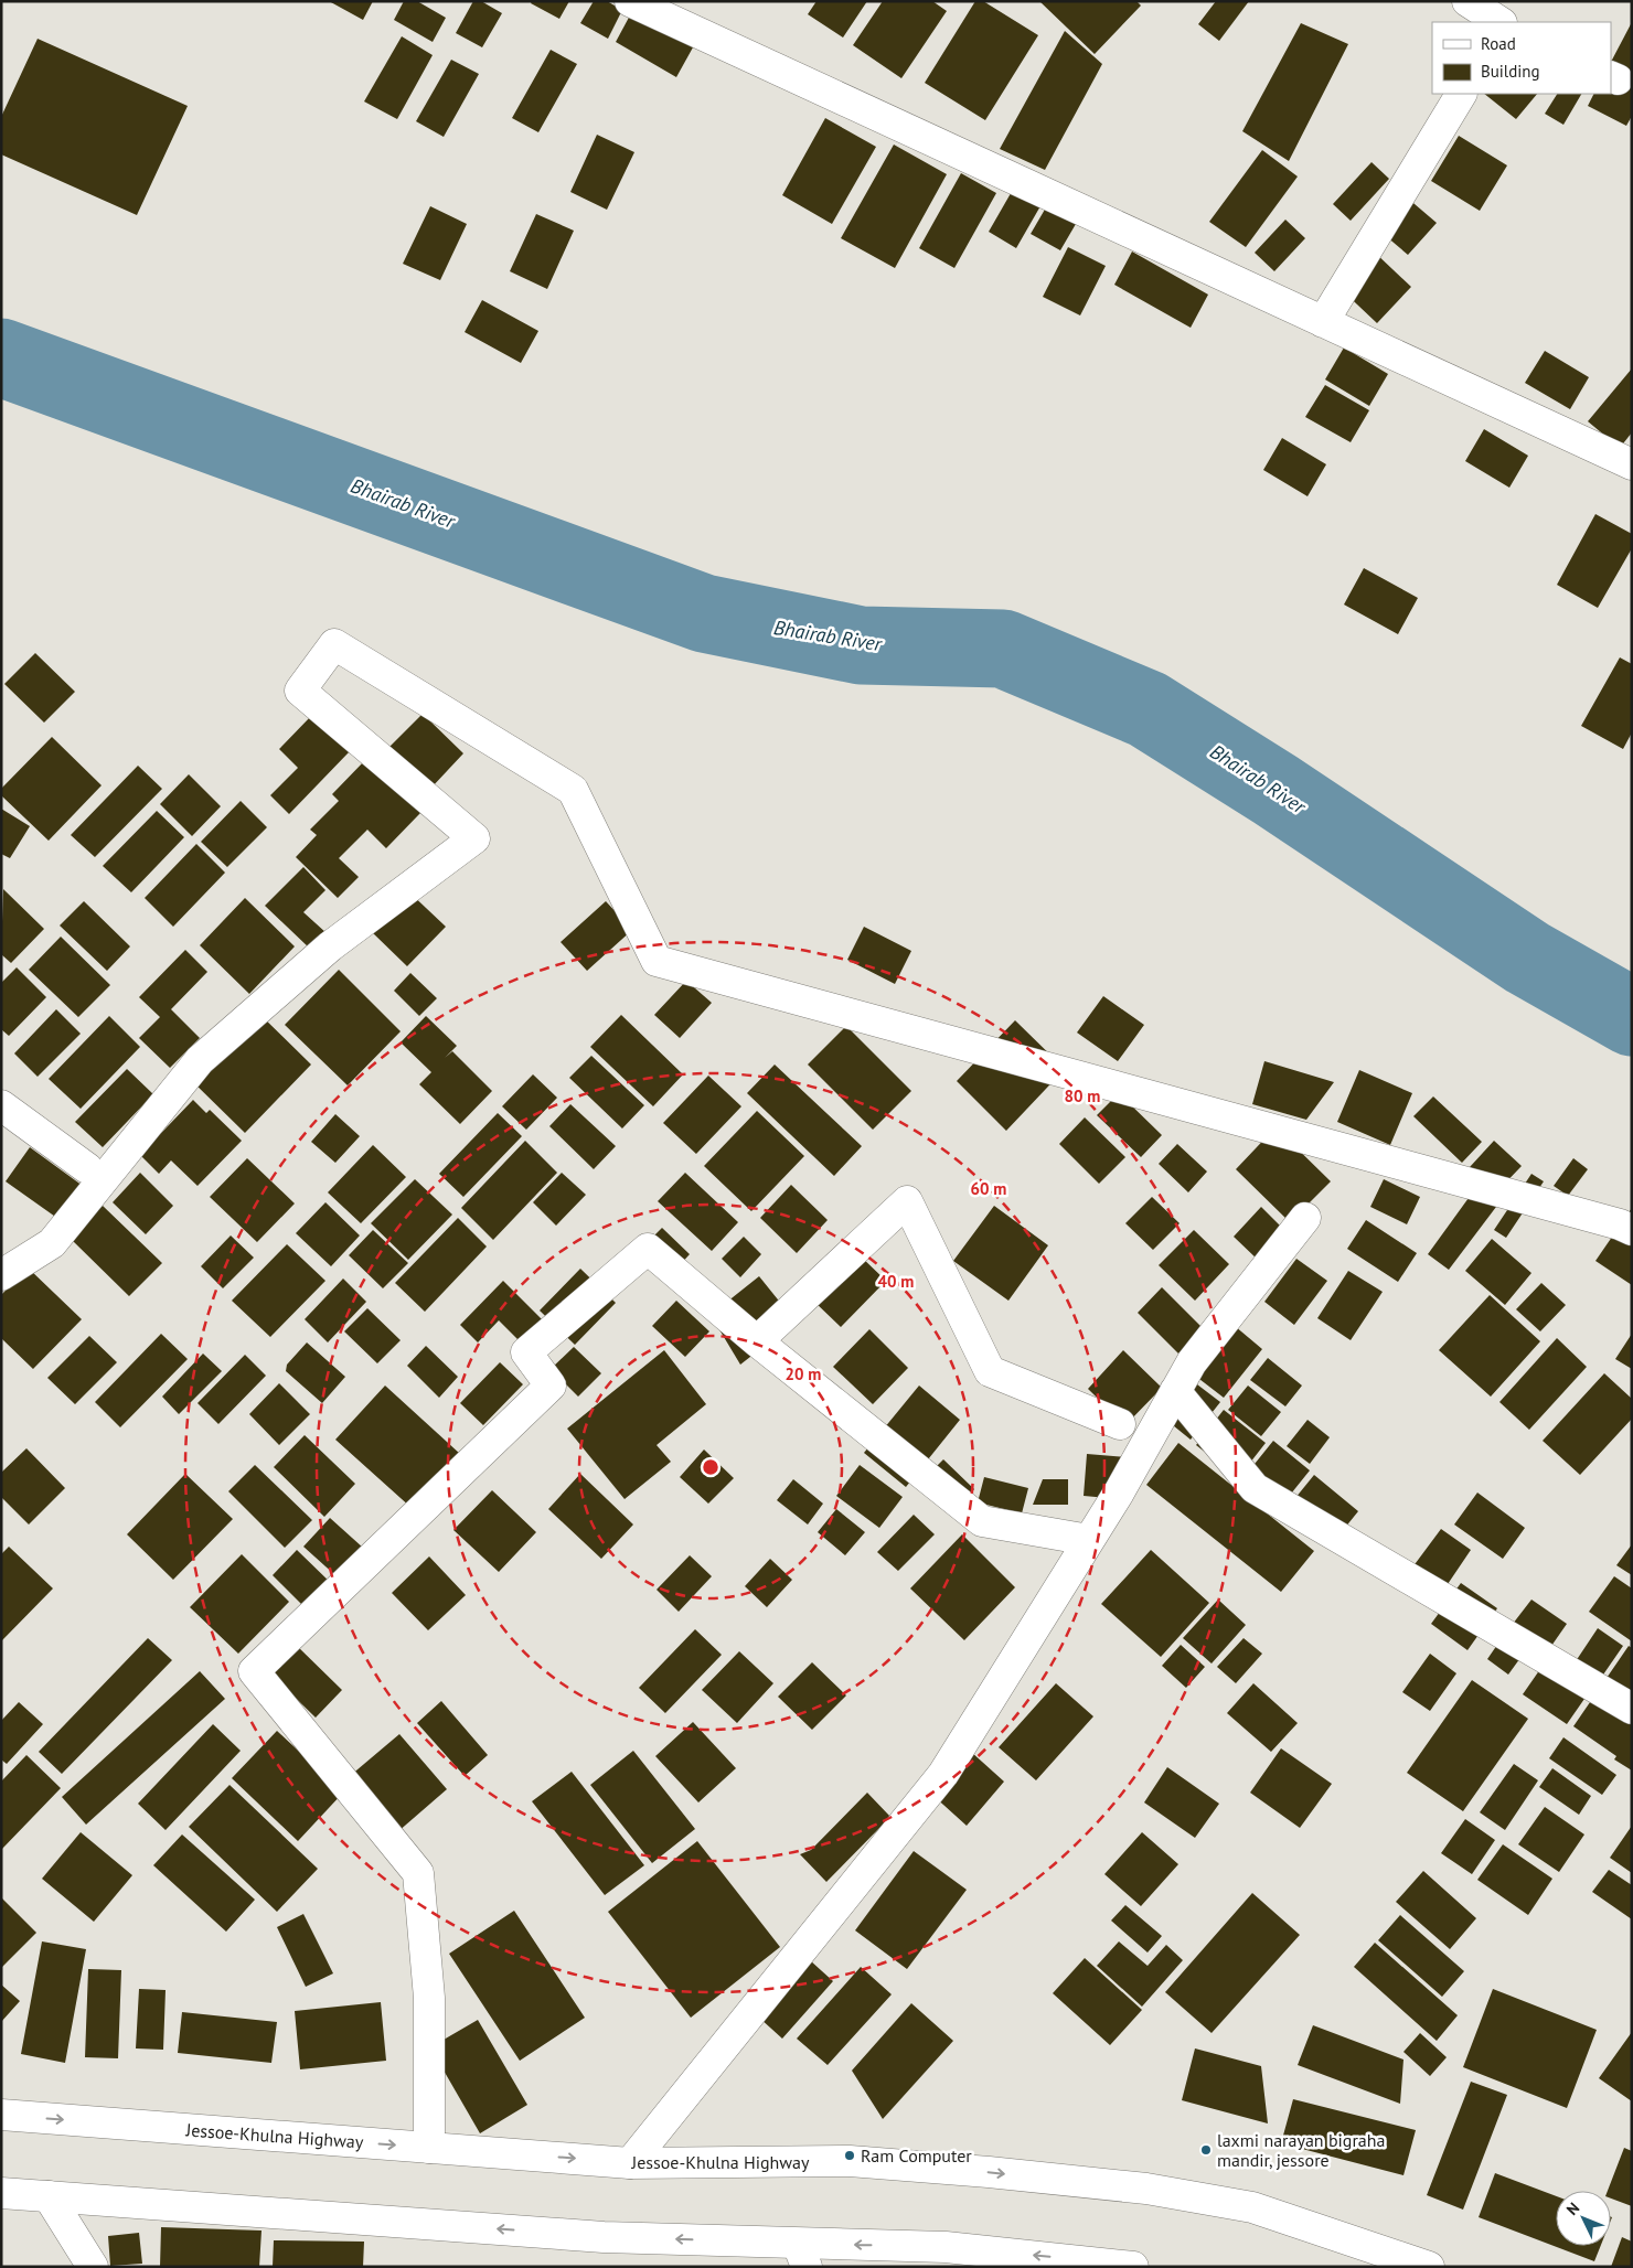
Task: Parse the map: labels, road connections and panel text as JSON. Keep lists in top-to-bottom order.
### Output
{
  "streets": {
    "main road": ["Jessoe-Khulna Highway"]
  },
  "water": ["Bhairab River"],
  "places": ["laxmi narayan bigraha mandir, jessore", "Ram Computer"],
  "legend": ["Road", "Building"],
  "north": "top left",
  "rings": [
    "80 m",
    "60 m",
    "40 m",
    "20 m"
  ]
}
